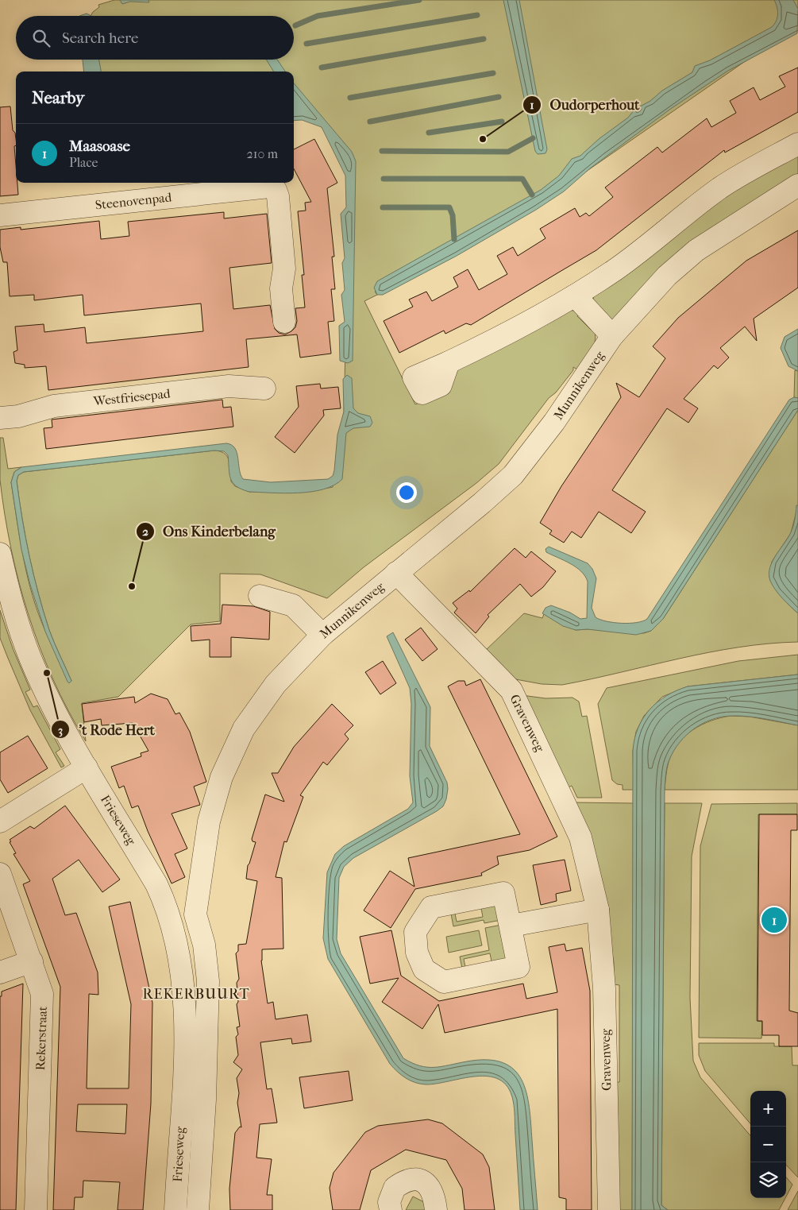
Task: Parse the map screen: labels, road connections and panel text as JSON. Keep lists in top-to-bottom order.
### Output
{
  "streets": {
    "street": [
      "Steenovenpad",
      "Munnikenweg",
      "Westfriesepad",
      "Gravenweg",
      "Frieseweg",
      "Rekerstraat"
    ]
  },
  "crossings": [
    ["Munnikenweg", "Gravenweg"],
    ["Munnikenweg", "Frieseweg"]
  ],
  "districts": ["REKERBUURT"],
  "places": ["Oudorperhout", "Ons Kinderbelang", "'t Rode Hert"],
  "page": {
    "search": "Search here",
    "heading": "Nearby",
    "list": [
      {
        "mark": "1",
        "name": "Maasoase",
        "note": "Place",
        "value": "210 m"
      }
    ],
    "pins": "1",
    "map_buttons": ["+", "−"]
  }
}
